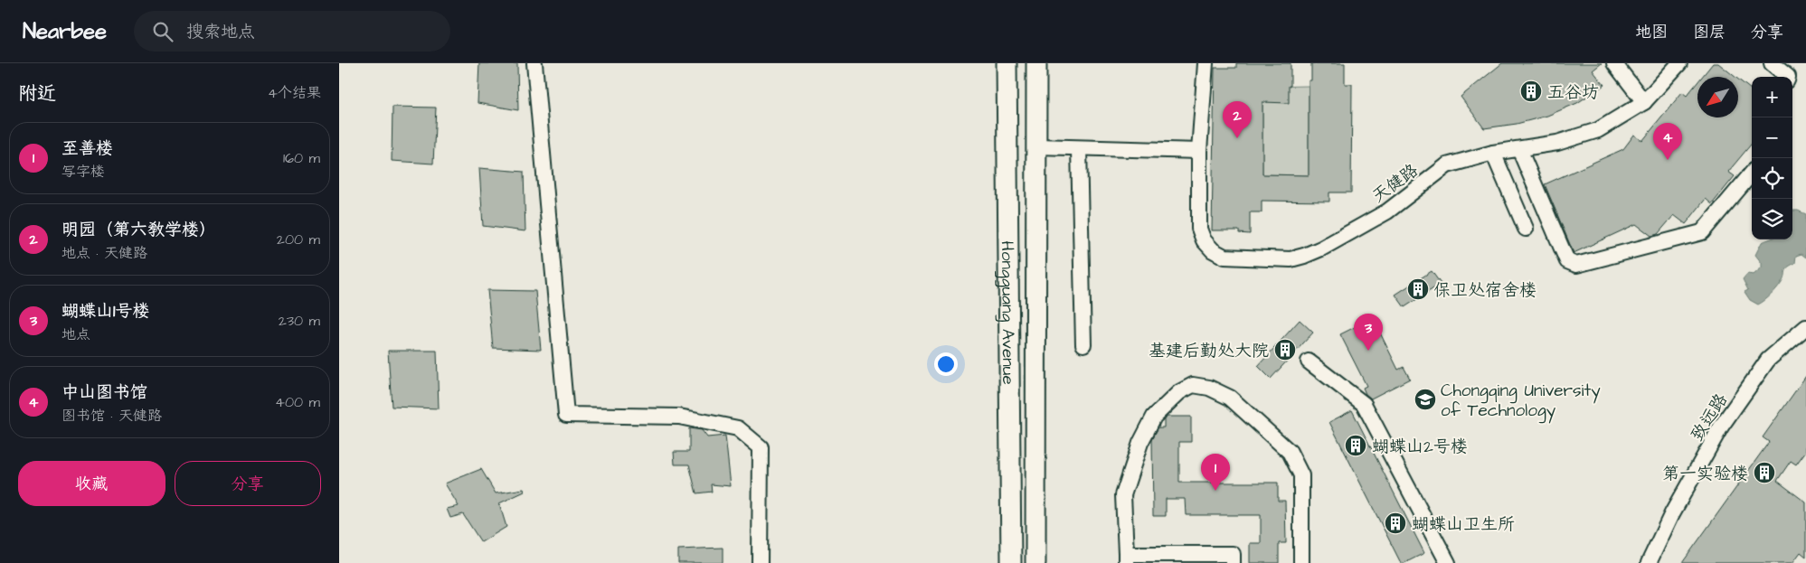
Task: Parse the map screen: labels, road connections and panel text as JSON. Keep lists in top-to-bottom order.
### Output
{
  "streets": {
    "main road": ["Hongguang Avenue"],
    "street": ["天健路", "致远路"]
  },
  "places": {
    "building": [
      "五谷坊",
      "保卫处宿舍楼",
      "基建后勤处大院",
      "蝴蝶山2号楼",
      "第一实验楼",
      "蝴蝶山卫生所"
    ],
    "school or university": ["Chongqing University of Technology"]
  },
  "north": "bottom left",
  "page": {
    "header": "Nearbee",
    "search": "搜索地点",
    "nav": ["地图", "图层", "分享"],
    "heading": ["附近", "4个结果"],
    "map_buttons": ["+", "−"],
    "pins": [
      "2",
      "4",
      "3",
      "1"
    ],
    "list": [
      {
        "mark": "1",
        "name": "至善楼",
        "note": "写字楼",
        "value": "160 m"
      },
      {
        "mark": "2",
        "name": "明园（第六教学楼）",
        "note": "地点 · 天健路",
        "value": "200 m"
      },
      {
        "mark": "3",
        "name": "蝴蝶山1号楼",
        "note": "地点",
        "value": "230 m"
      },
      {
        "mark": "4",
        "name": "中山图书馆",
        "note": "图书馆 · 天健路",
        "value": "400 m"
      }
    ],
    "buttons": ["收藏", "分享"]
  }
}
